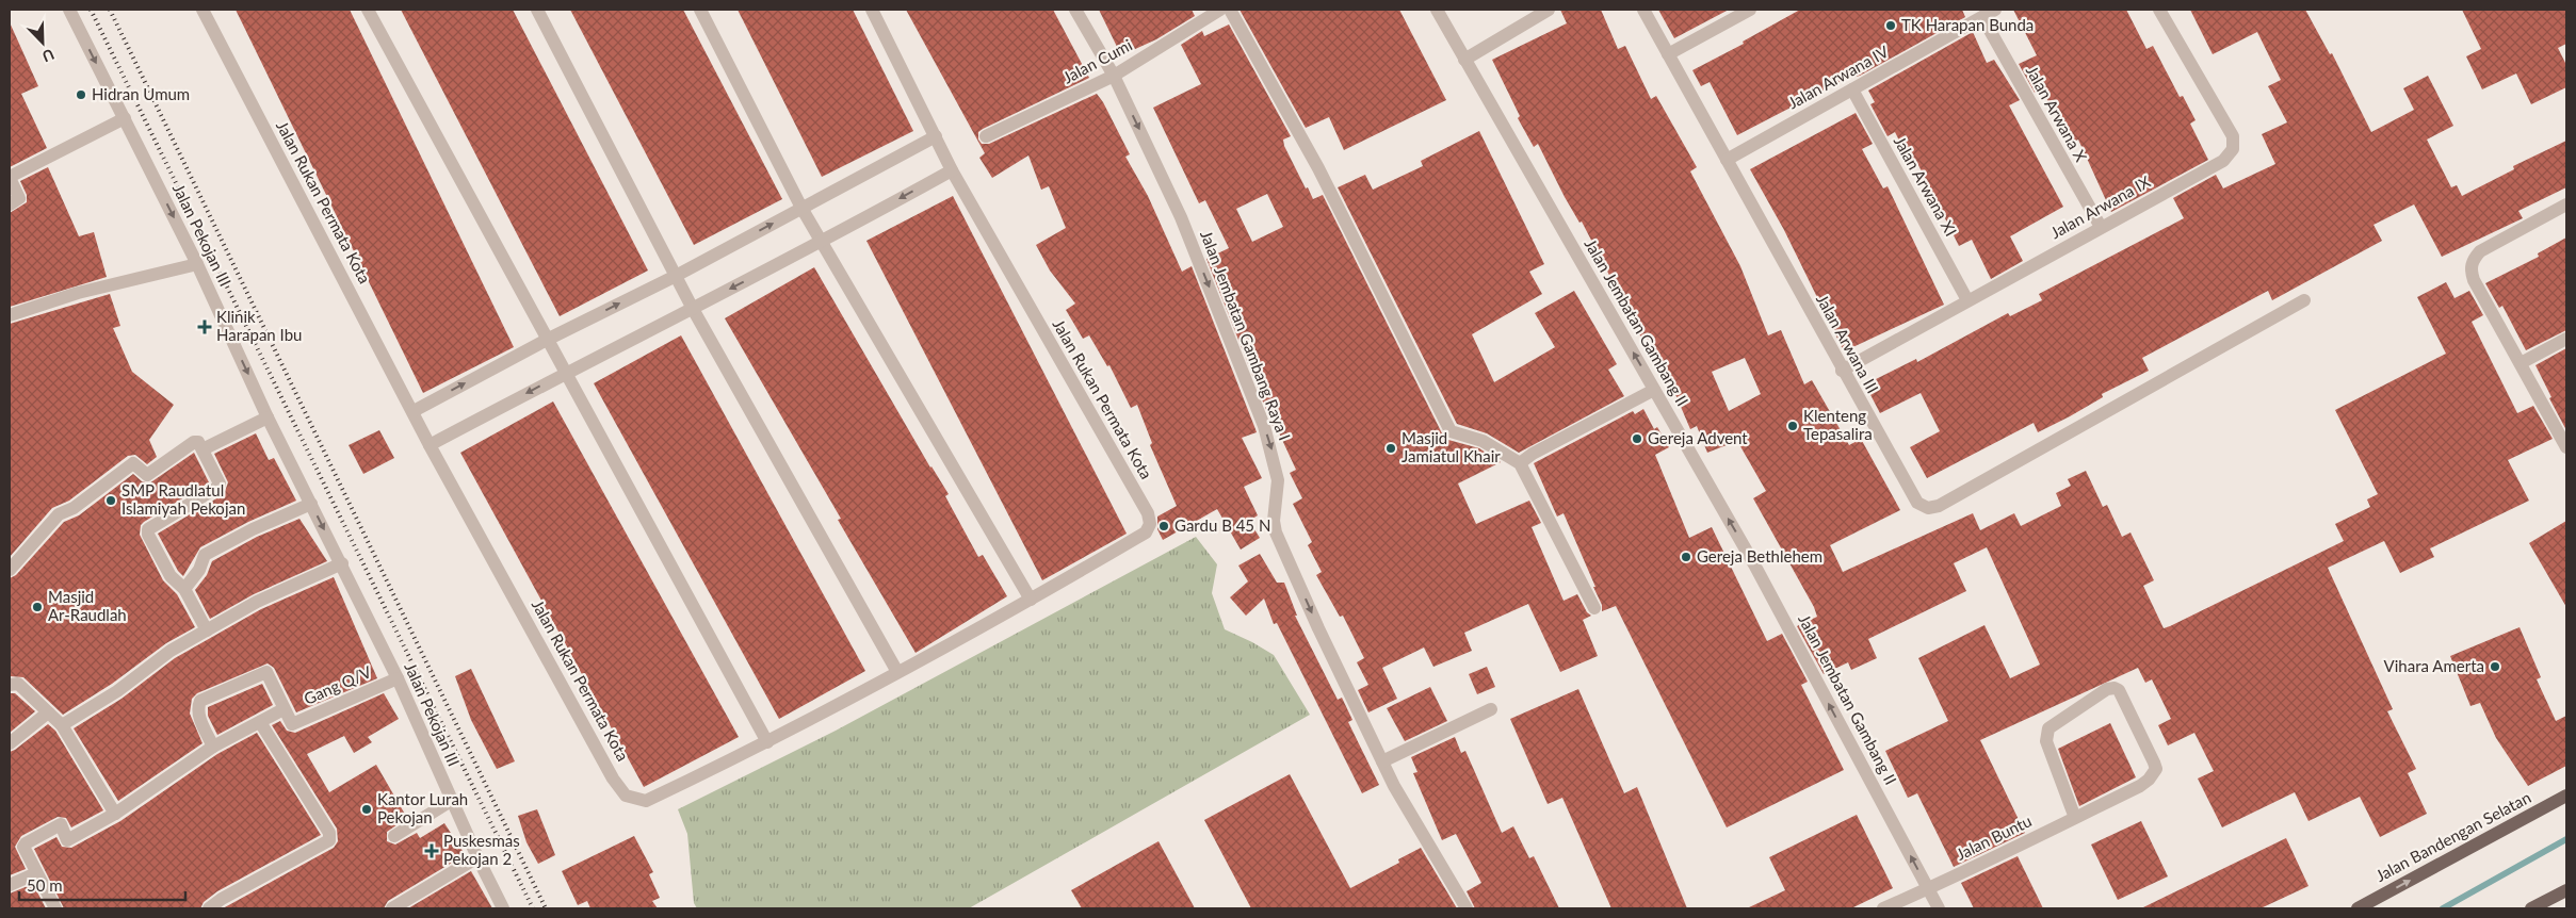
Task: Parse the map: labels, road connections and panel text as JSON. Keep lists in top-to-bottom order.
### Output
{
  "streets": {
    "main road": ["Jalan Bandengan Selatan"],
    "street": [
      "Jalan Cumi",
      "Jalan Arwana IV",
      "Jalan Arwana X",
      "Jalan Arwana XI",
      "Jalan Rukan Permata Kota",
      "Jalan Arwana IX",
      "Jalan Pekojan III",
      "Jalan Jembatan Gambang II",
      "Jalan Jembatan Gambang Raya I",
      "Jalan Arwana III",
      "Gang Q/V",
      "Jalan Buntu"
    ]
  },
  "crossings": [
    ["Jalan Cumi", "Jalan Jembatan Gambang Raya I"],
    ["Jalan Arwana IV", "Jalan Arwana X"],
    ["Jalan Arwana IV", "Jalan Arwana XI"],
    ["Jalan Arwana IV", "Jalan Arwana III"],
    ["Jalan Arwana X", "Jalan Arwana IX"],
    ["Jalan Arwana XI", "Jalan Arwana IX"],
    ["Jalan Arwana IX", "Jalan Arwana III"],
    ["Jalan Pekojan III", "Gang Q/V"],
    ["Jalan Jembatan Gambang II", "Jalan Buntu"]
  ],
  "one_way": [
    "Jalan Pekojan III",
    "Jalan Jembatan Gambang II",
    "Jalan Jembatan Gambang Raya I",
    "Jalan Bandengan Selatan"
  ],
  "places": {
    "other": [
      "TK Harapan Bunda",
      "Hidran Umum",
      "Klenteng Tepasalira",
      "Gereja Advent",
      "Masjid Jamiatul Khair",
      "SMP Raudlatul Islamiyah Pekojan",
      "Gardu B 45 N",
      "Gereja Bethlehem",
      "Masjid Ar-Raudlah",
      "Vihara Amerta",
      "Kantor Lurah Pekojan"
    ],
    "health": ["Klinik Harapan Ibu", "Puskesmas Pekojan 2"]
  },
  "scale_bar": "50 m",
  "north": "bottom right"
}
